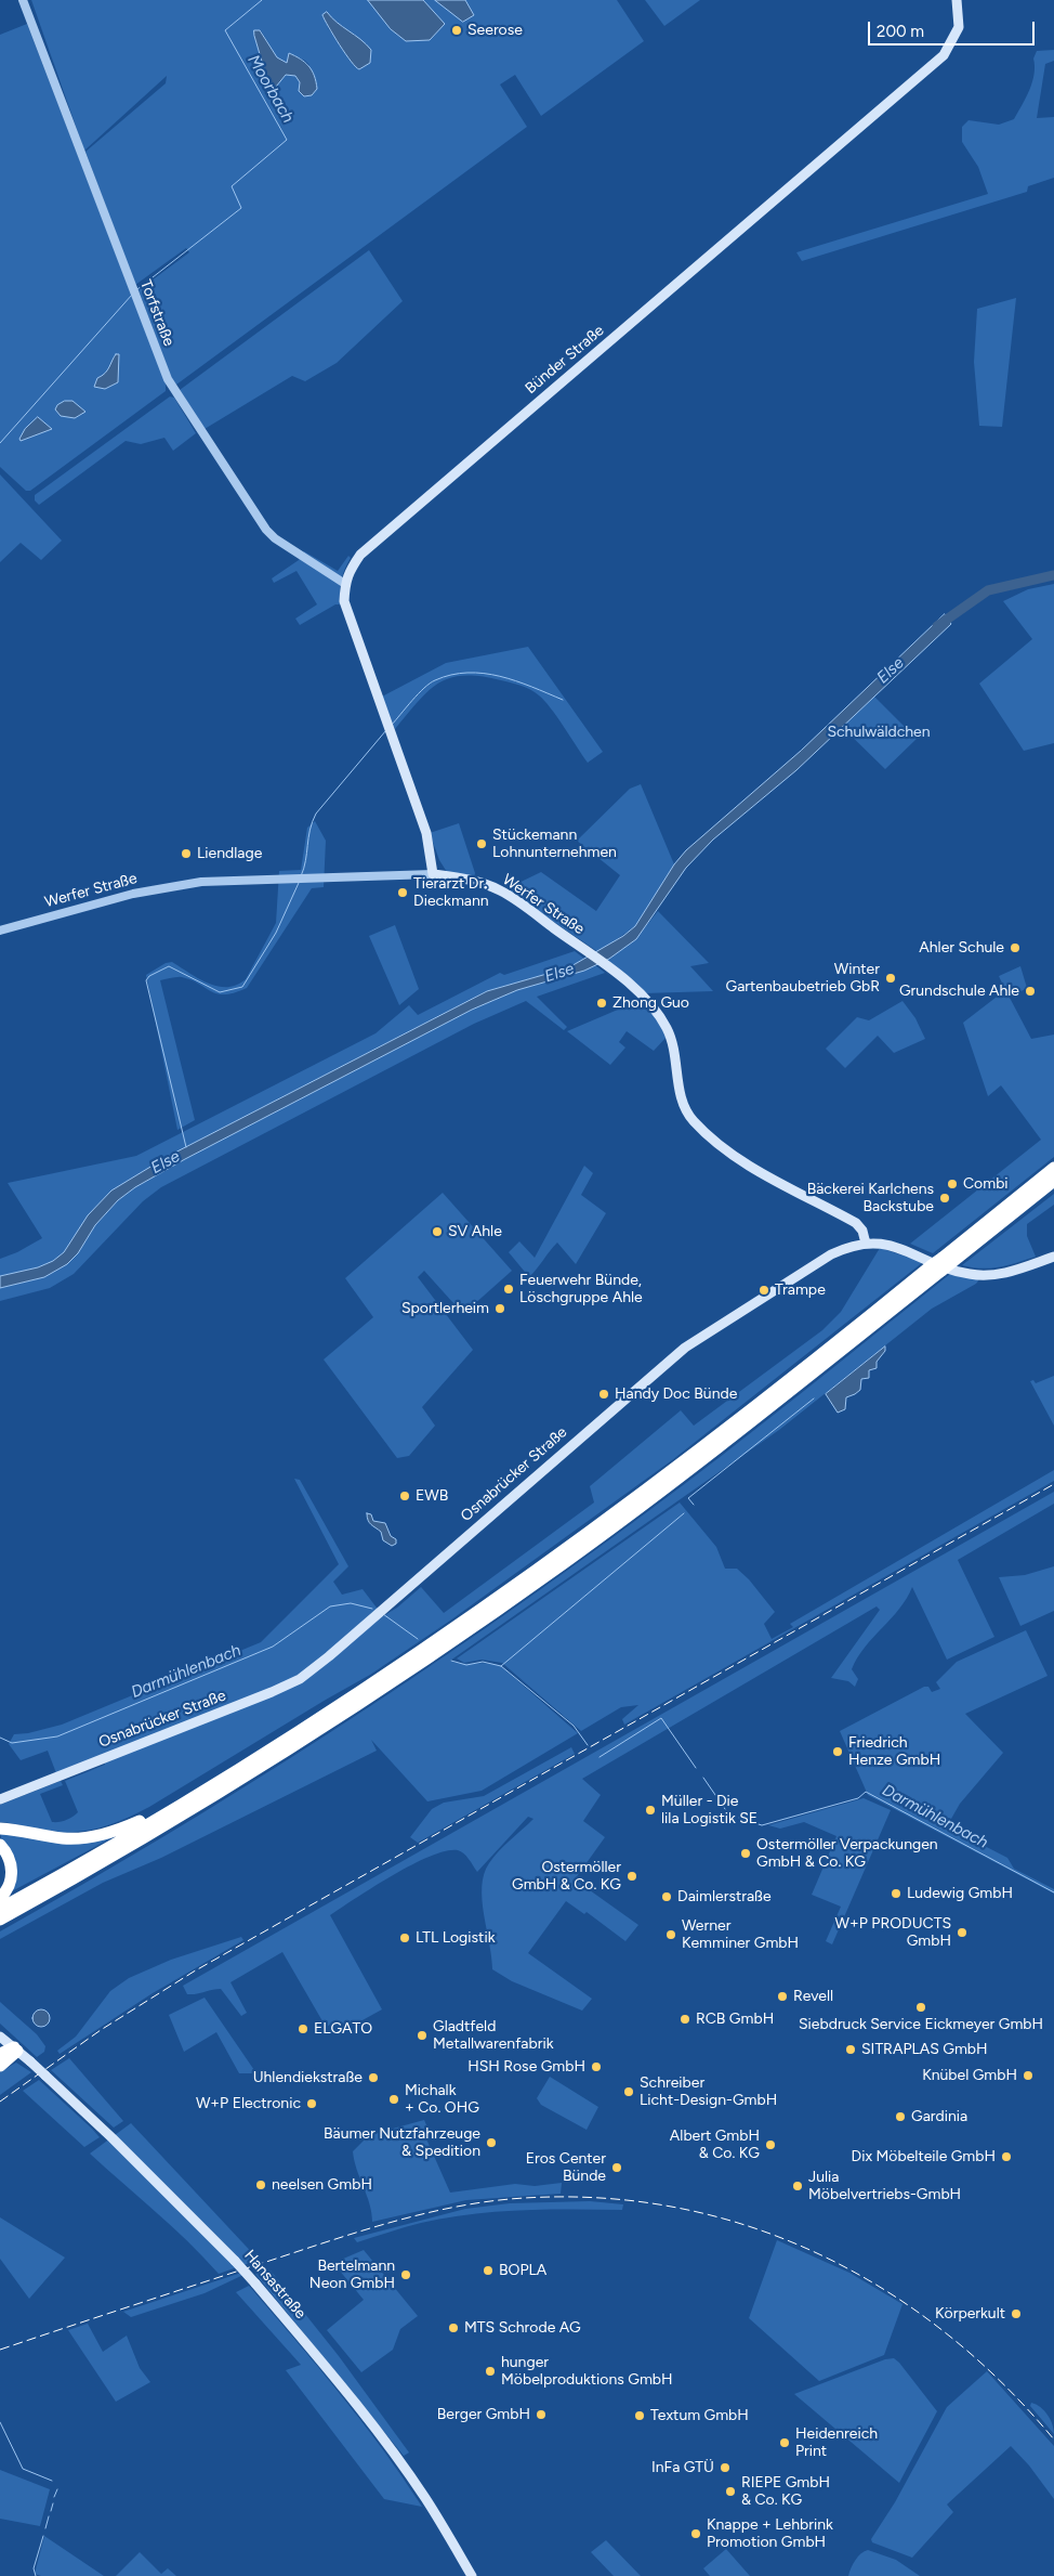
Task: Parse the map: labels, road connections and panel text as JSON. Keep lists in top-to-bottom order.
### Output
{
  "streets": {
    "main road": [
      "Bünder Straße",
      "Werfer Straße",
      "Osnabrücker Straße",
      "Hansastraße"
    ],
    "street": ["Torfstraße"]
  },
  "crossings": [
    ["Torfstraße", "Bünder Straße"],
    ["Werfer Straße", "Osnabrücker Straße"]
  ],
  "water": ["Moorbach", "Else", "Darmühlenbach"],
  "parks": ["Schulwäldchen"],
  "places": [
    "Seerose",
    "Stückemann Lohnunternehmen",
    "Liendlage",
    "Tierarzt Dr. Dieckmann",
    "Ahler Schule",
    "Winter Gartenbaubetrieb GbR",
    "Grundschule Ahle",
    "Zhong Guo",
    "Combi",
    "Bäckerei Karlchens Backstube",
    "SV Ahle",
    "Feuerwehr Bünde, Löschgruppe Ahle",
    "Trampe",
    "Sportlerheim",
    "Handy Doc Bünde",
    "EWB",
    "Friedrich Henze GmbH",
    "Müller - Die lila Logistik SE",
    "Ostermöller Verpackungen GmbH & Co. KG",
    "Ostermöller GmbH & Co. KG",
    "Ludewig GmbH",
    "Daimlerstraße",
    "W+P PRODUCTS GmbH",
    "Werner Kemminer GmbH",
    "LTL Logistik",
    "Revell",
    "Siebdruck Service Eickmeyer GmbH",
    "RCB GmbH",
    "ELGATO",
    "Gladtfeld Metallwarenfabrik",
    "SITRAPLAS GmbH",
    "HSH Rose GmbH",
    "Knübel GmbH",
    "Uhlendiekstraße",
    "Schreiber Licht-Design-GmbH",
    "Michalk + Co. OHG",
    "W+P Electronic",
    "Gardinia",
    "Bäumer Nutzfahrzeuge & Spedition",
    "Albert GmbH & Co. KG",
    "Dix Möbelteile GmbH",
    "Eros Center Bünde",
    "neelsen GmbH",
    "Julia Möbelvertriebs-GmbH",
    "BOPLA",
    "Bertelmann Neon GmbH",
    "Körperkult",
    "MTS Schrode AG",
    "hunger Möbelproduktions GmbH",
    "Berger GmbH",
    "Textum GmbH",
    "Heidenreich Print",
    "InFa GTÜ",
    "RIEPE GmbH & Co. KG",
    "Knappe + Lehbrink Promotion GmbH"
  ],
  "scale_bar": "200 m"
}
